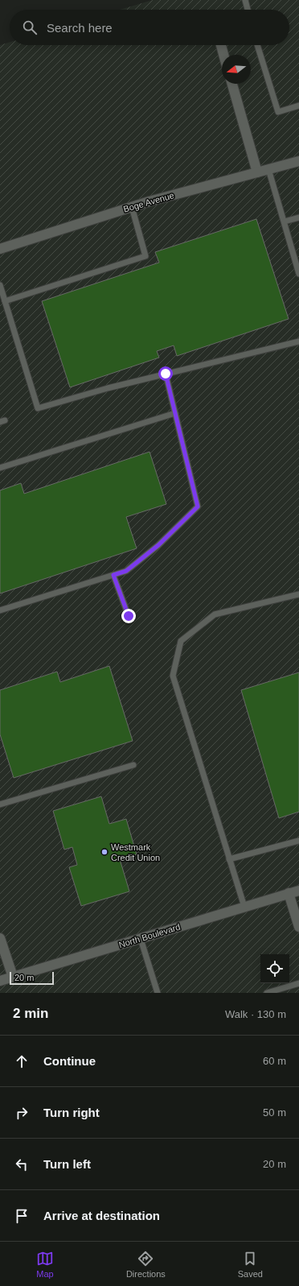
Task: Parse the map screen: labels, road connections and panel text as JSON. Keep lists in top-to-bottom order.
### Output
{
  "streets": {
    "street": ["Boge Avenue", "North Boulevard"]
  },
  "places": ["Westmark Credit Union"],
  "scale_bar": "20 m",
  "north": "left",
  "page": {
    "search": "Search here",
    "scale": "20 m",
    "heading": ["2 min", "Walk · 130 m"],
    "list": [
      ["Continue", "60 m"],
      ["Turn right", "50 m"],
      ["Turn left", "20 m"],
      "Arrive at destination"
    ],
    "nav": ["Map", "Directions", "Saved"]
  }
}
